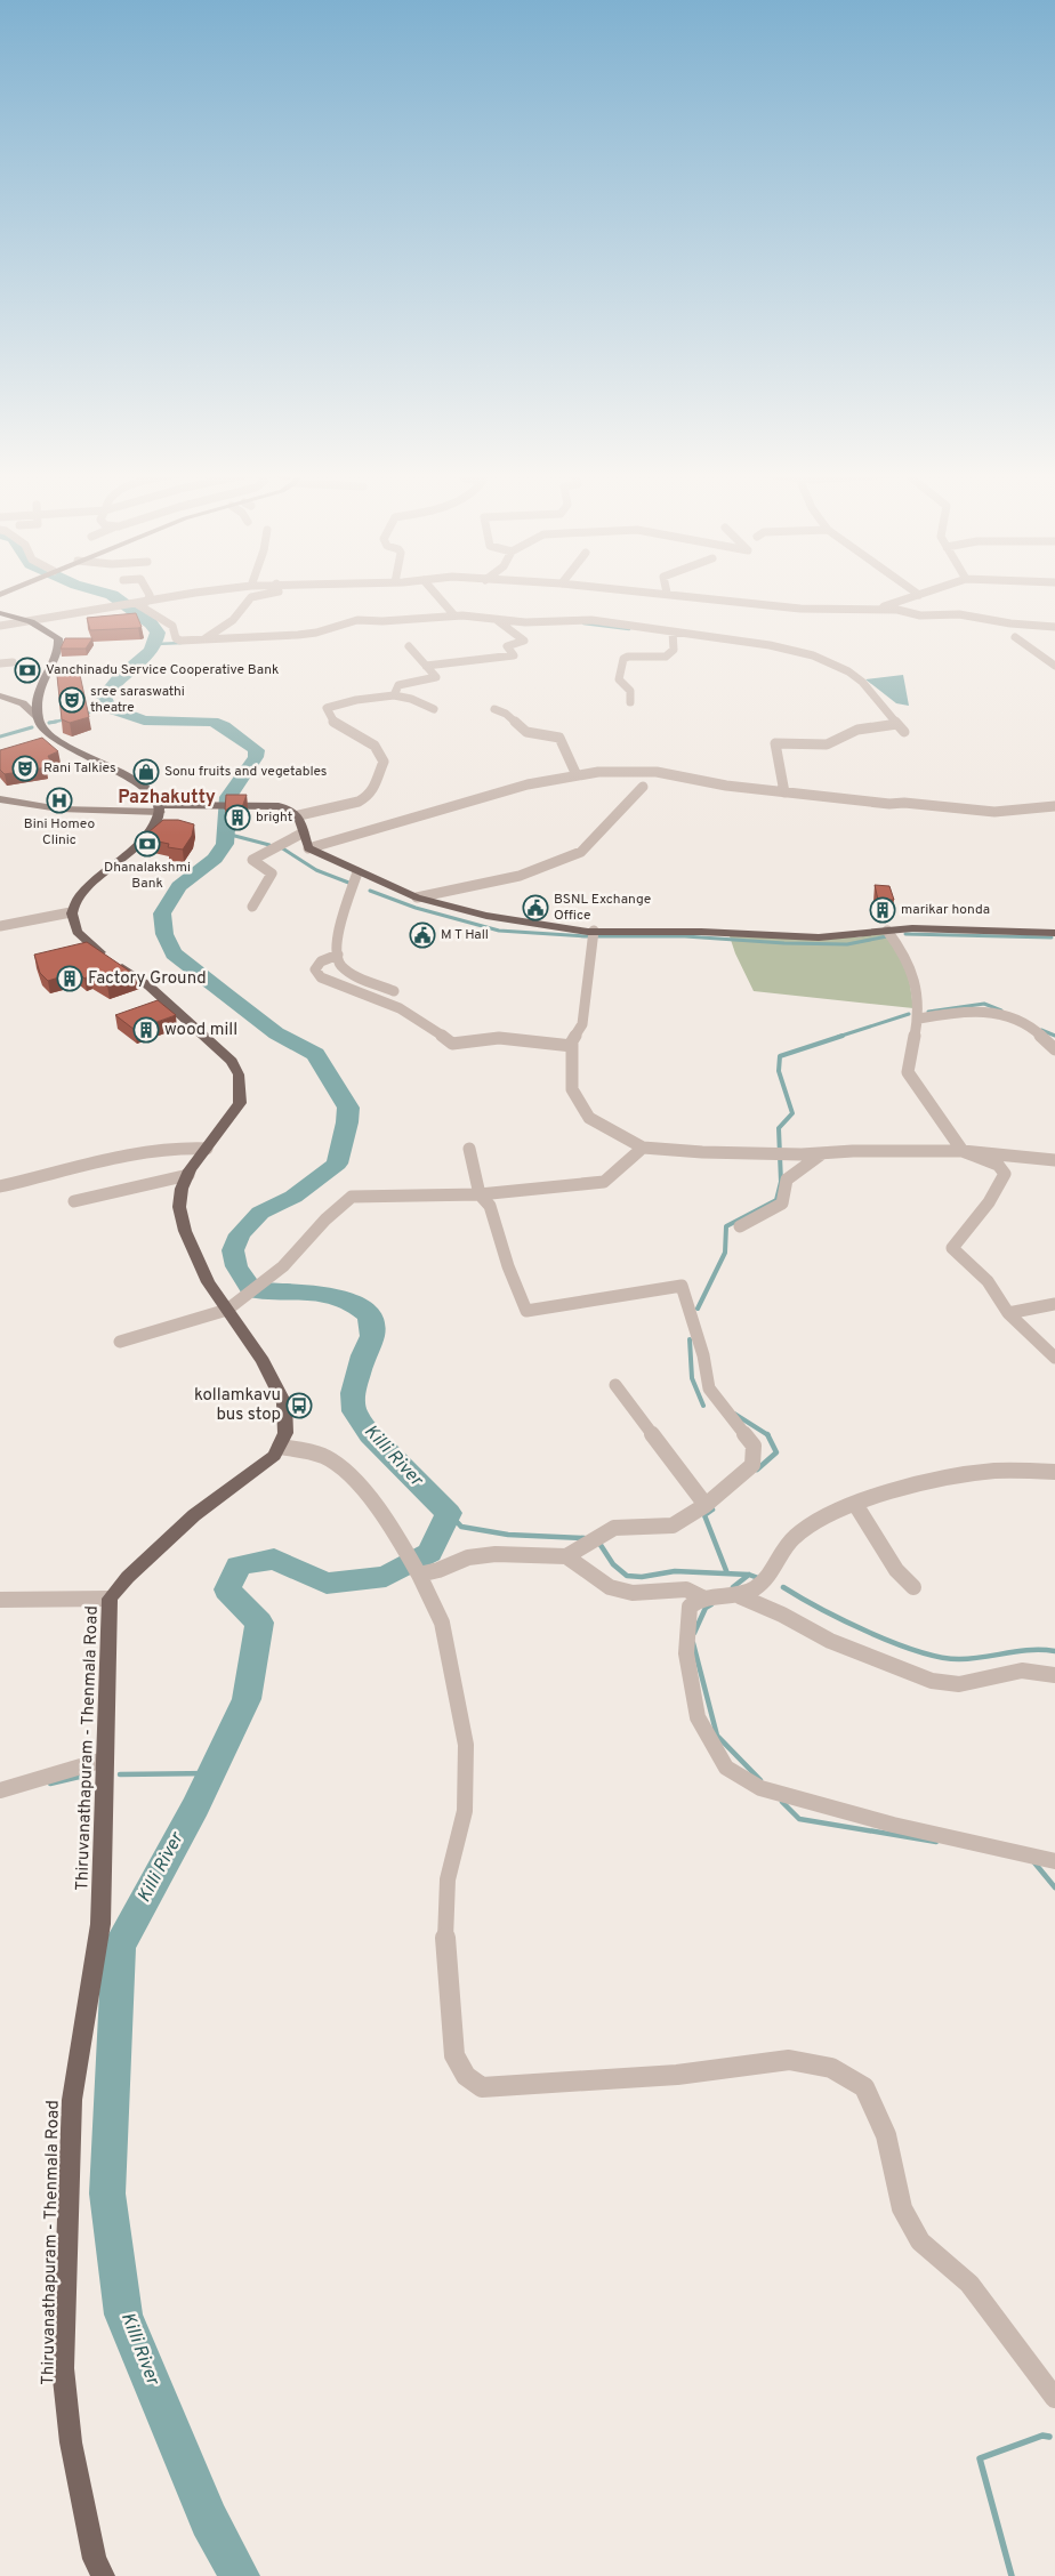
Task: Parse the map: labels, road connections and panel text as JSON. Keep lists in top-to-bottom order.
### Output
{
  "streets": {
    "main road": ["Thiruvanathapuram - Thenmala Road"]
  },
  "districts": ["Pazhakutty"],
  "water": ["Killi River"],
  "places": {
    "bank": ["Vanchinadu Service Cooperative Bank", "Dhanalakshmi Bank"],
    "theatre": ["sree saraswathi theatre", "Rani Talkies"],
    "shop": ["Sonu fruits and vegetables"],
    "hospital": ["Bini Homeo Clinic"],
    "building": [
      "bright",
      "marikar honda",
      "Factory Ground",
      "wood mill"
    ],
    "public building": ["BSNL Exchange Office", "M T Hall"],
    "bus stop": ["kollamkavu bus stop"]
  }
}
